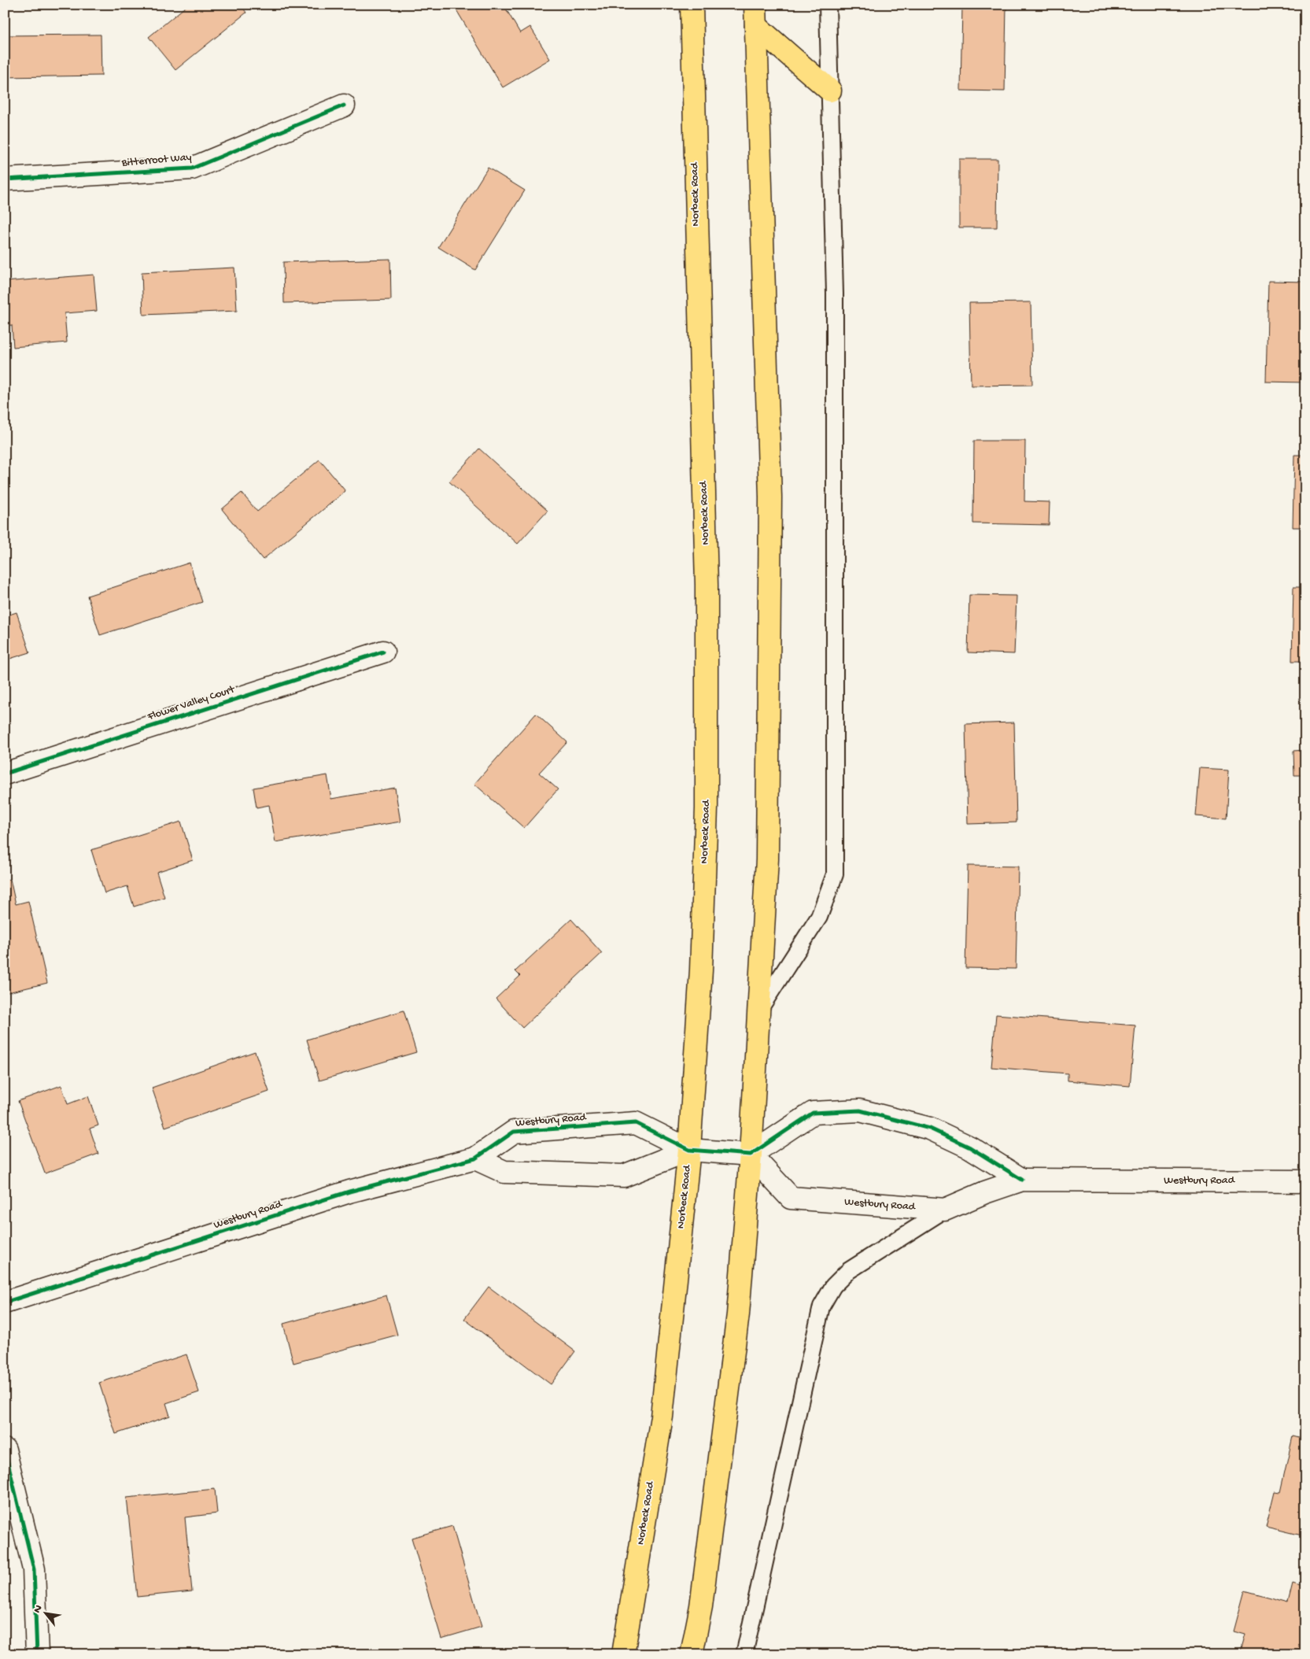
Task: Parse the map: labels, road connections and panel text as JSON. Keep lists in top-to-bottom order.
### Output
{
  "streets": {
    "main road": ["Norbeck Road"],
    "street": ["Bitterroot Way", "Flower Valley Court", "Westbury Road"]
  },
  "crossings": [
    ["Norbeck Road", "Westbury Road"]
  ],
  "north": "top left"
}
